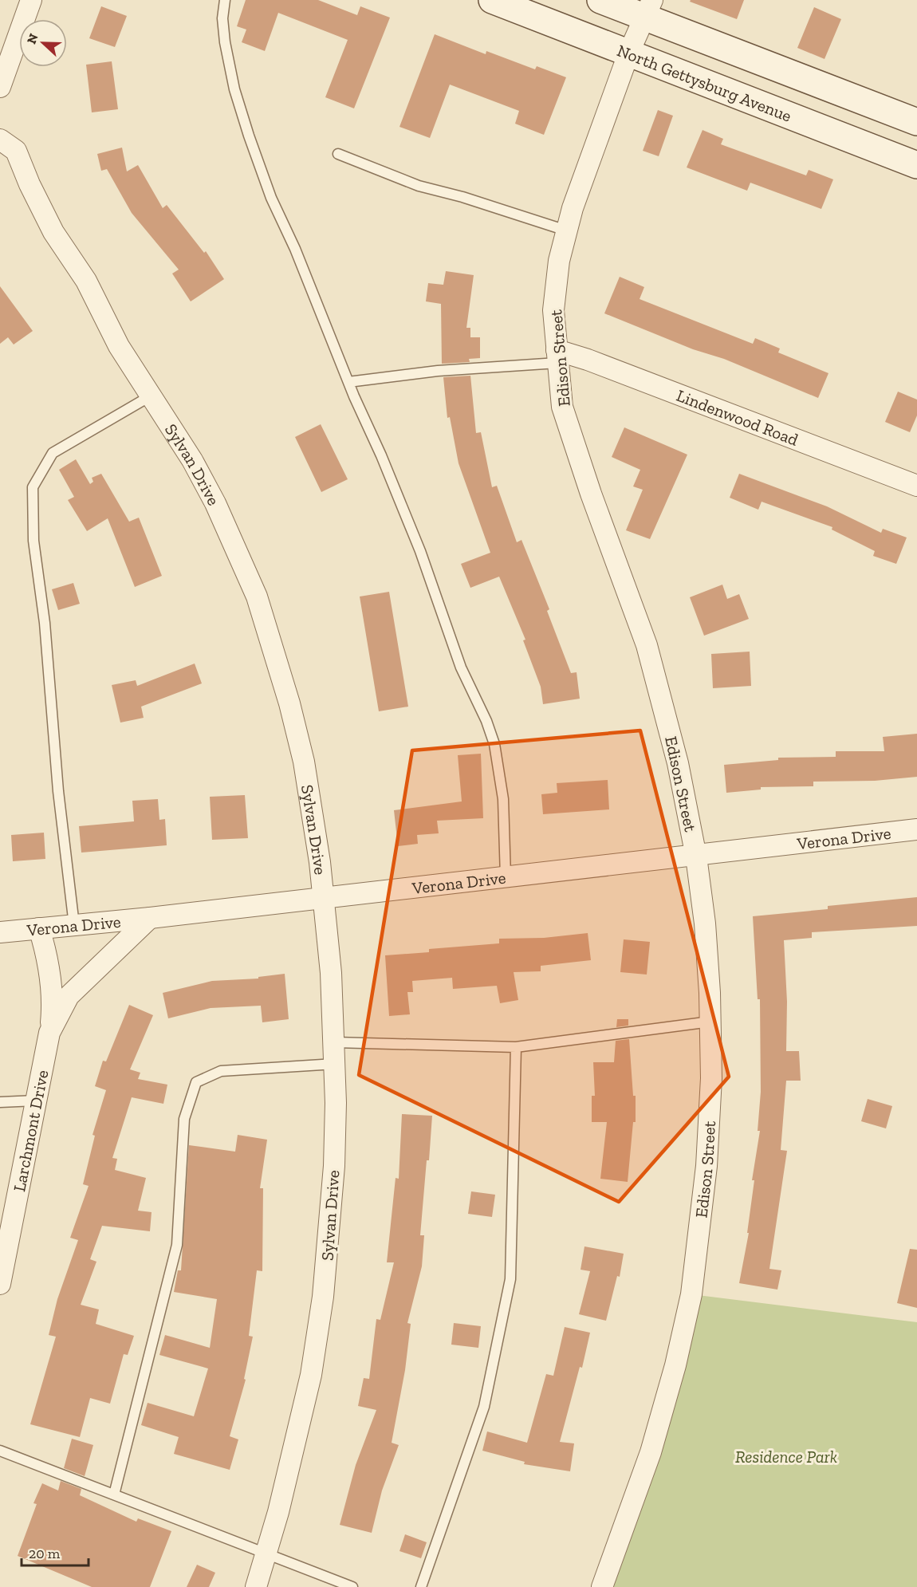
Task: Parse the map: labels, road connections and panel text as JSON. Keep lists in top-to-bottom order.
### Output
{
  "streets": {
    "main road": ["North Gettysburg Avenue"],
    "street": [
      "Edison Street",
      "Lindenwood Road",
      "Sylvan Drive",
      "Verona Drive",
      "Larchmont Drive"
    ]
  },
  "crossings": [
    ["North Gettysburg Avenue", "Edison Street"],
    ["Edison Street", "Lindenwood Road"],
    ["Edison Street", "Verona Drive"],
    ["Sylvan Drive", "Verona Drive"],
    ["Verona Drive", "Larchmont Drive"]
  ],
  "parks": ["Residence Park"],
  "scale_bar": "20 m",
  "north": "left"
}
